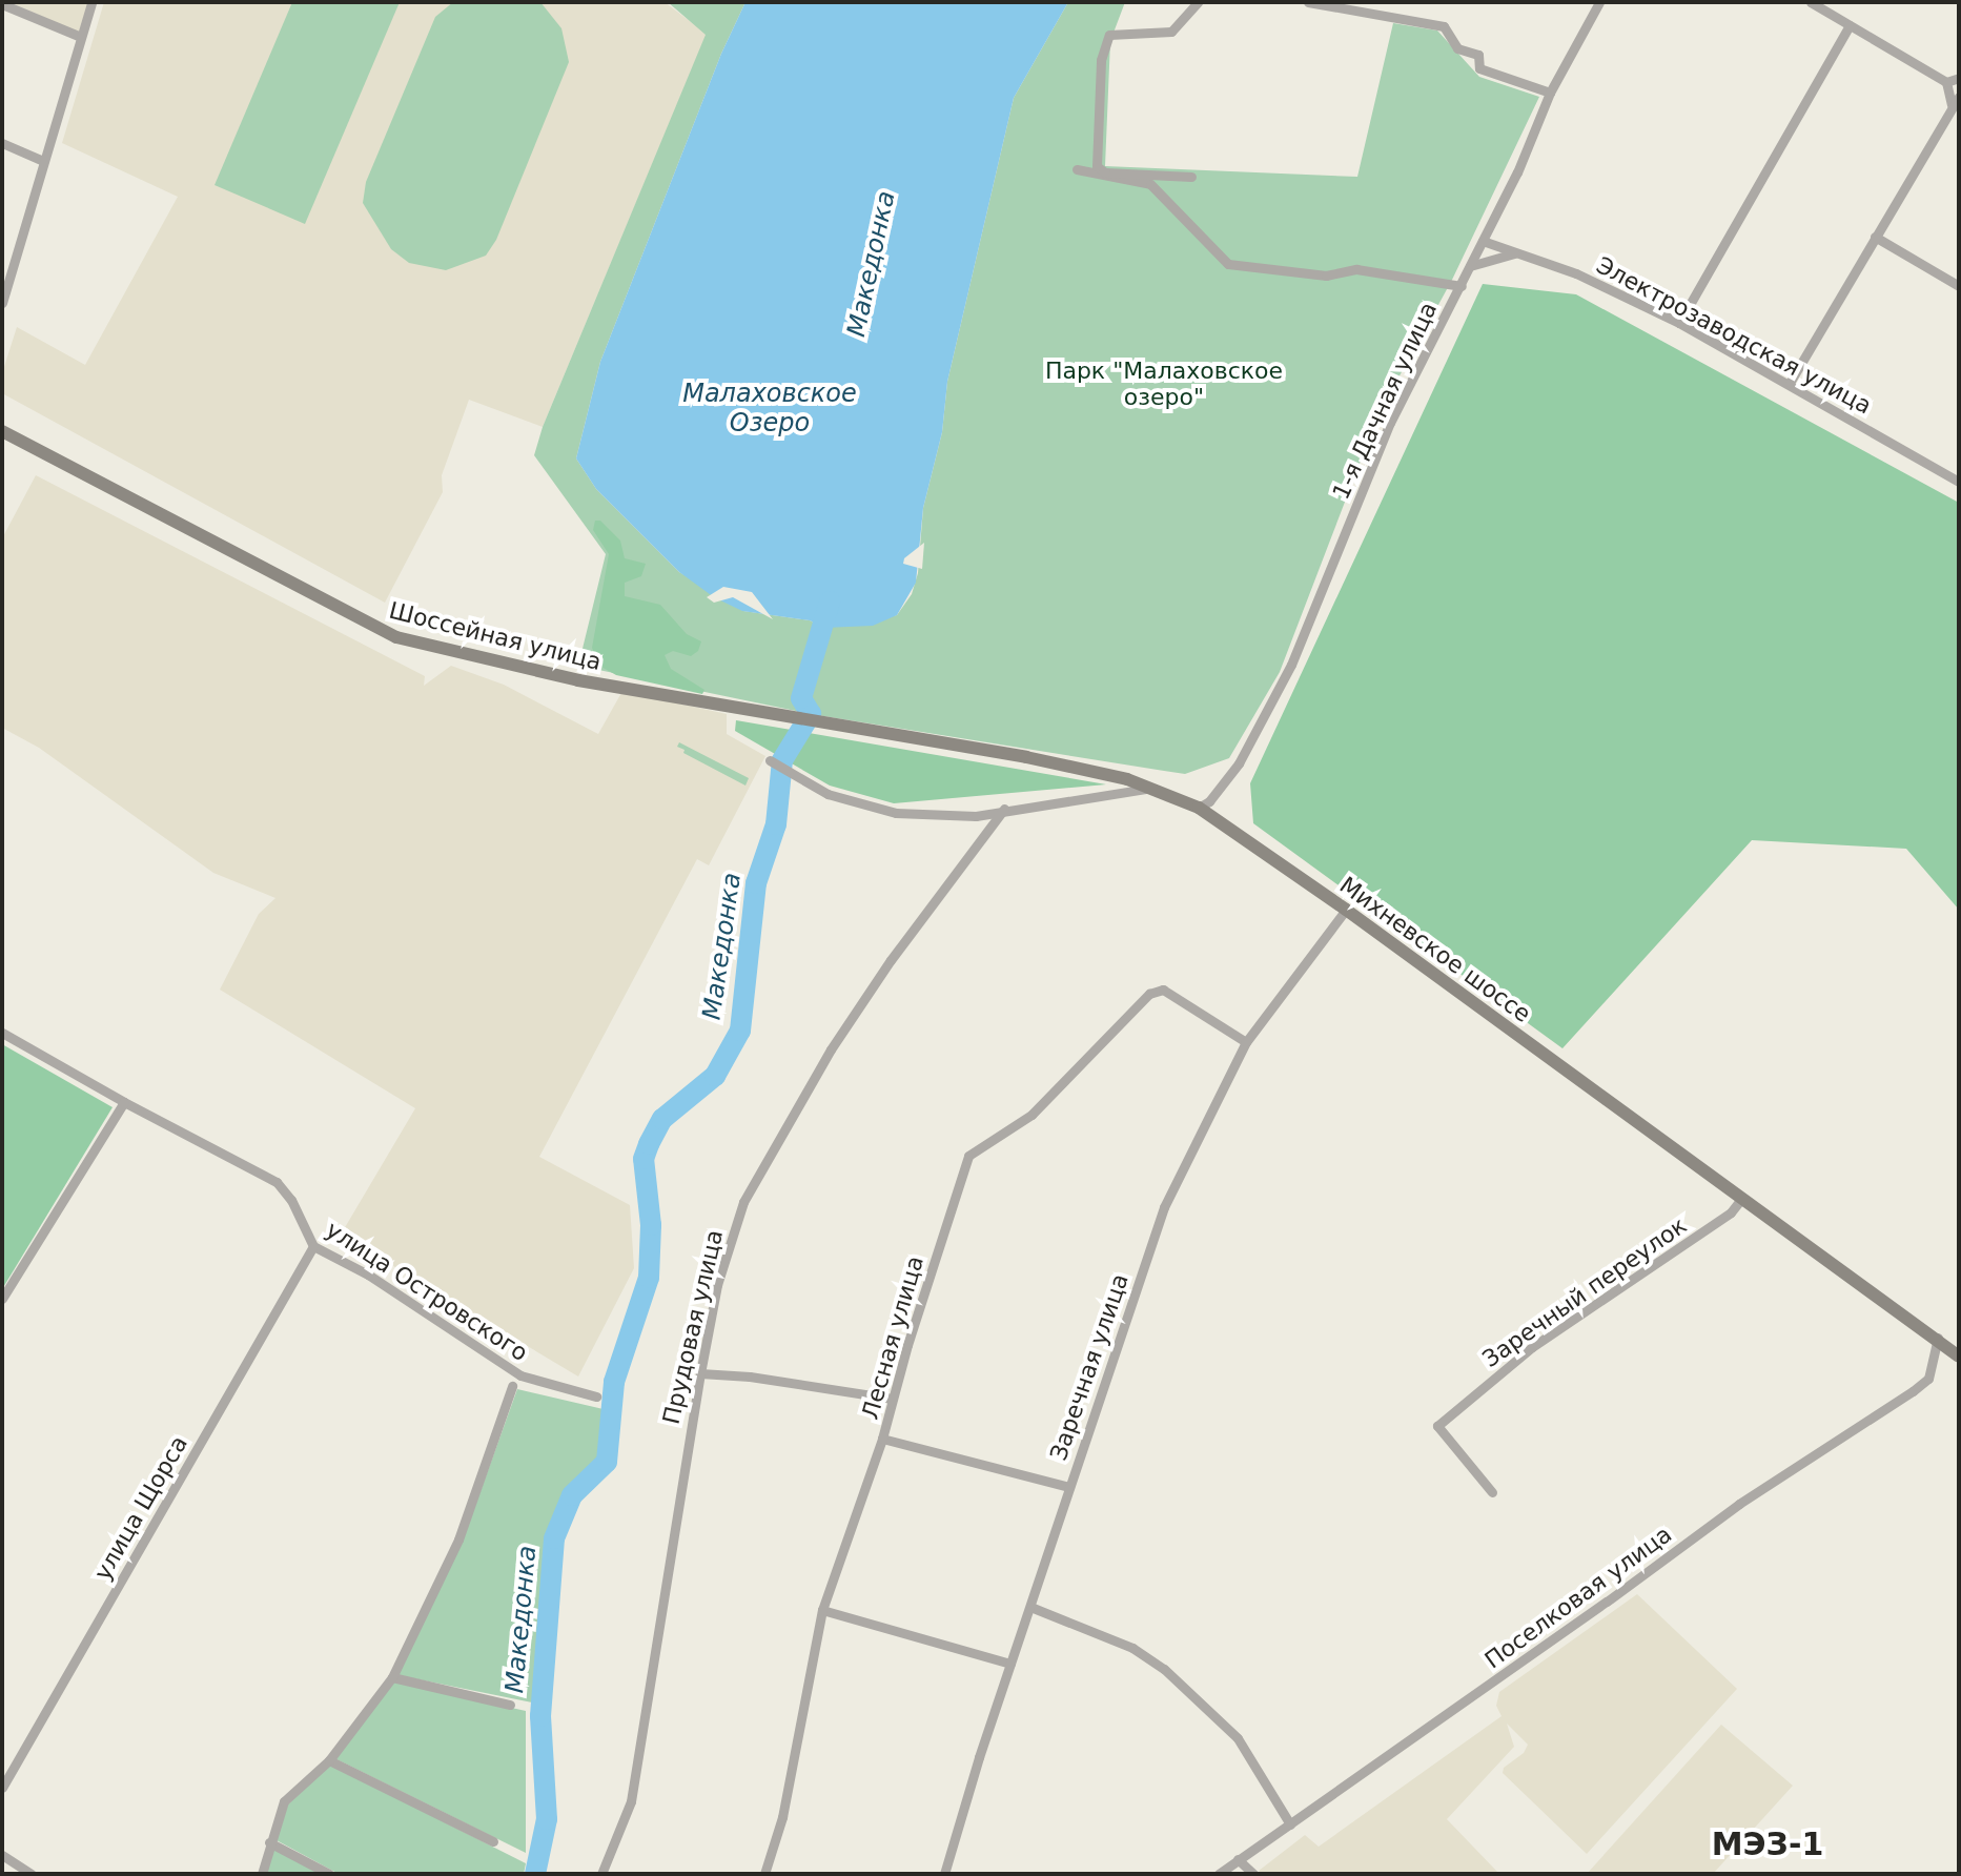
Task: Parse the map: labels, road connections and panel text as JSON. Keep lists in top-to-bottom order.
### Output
{
  "streets": {
    "main road": ["Шоссейная улица", "Михневское шоссе"],
    "street": [
      "Электрозаводская улица",
      "1-я Дачная улица",
      "улица Островского",
      "Заречный переулок",
      "Прудовая улица",
      "Лесная улица",
      "Заречная улица",
      "улица Щорса",
      "Поселковая улица"
    ]
  },
  "crossings": [
    ["Электрозаводская улица", "1-я Дачная улица"],
    ["1-я Дачная улица", "Михневское шоссе"],
    ["Шоссейная улица", "Михневское шоссе"],
    ["Михневское шоссе", "Заречный переулок"],
    ["Михневское шоссе", "Заречная улица"],
    ["Михневское шоссе", "Поселковая улица"],
    ["улица Островского", "улица Щорса"],
    ["Лесная улица", "Заречная улица"]
  ],
  "districts": ["МЭЗ-1"],
  "water": ["Македонка", "Малаховское Озеро"],
  "parks": ["Парк \"Малаховское озеро\""]
}
